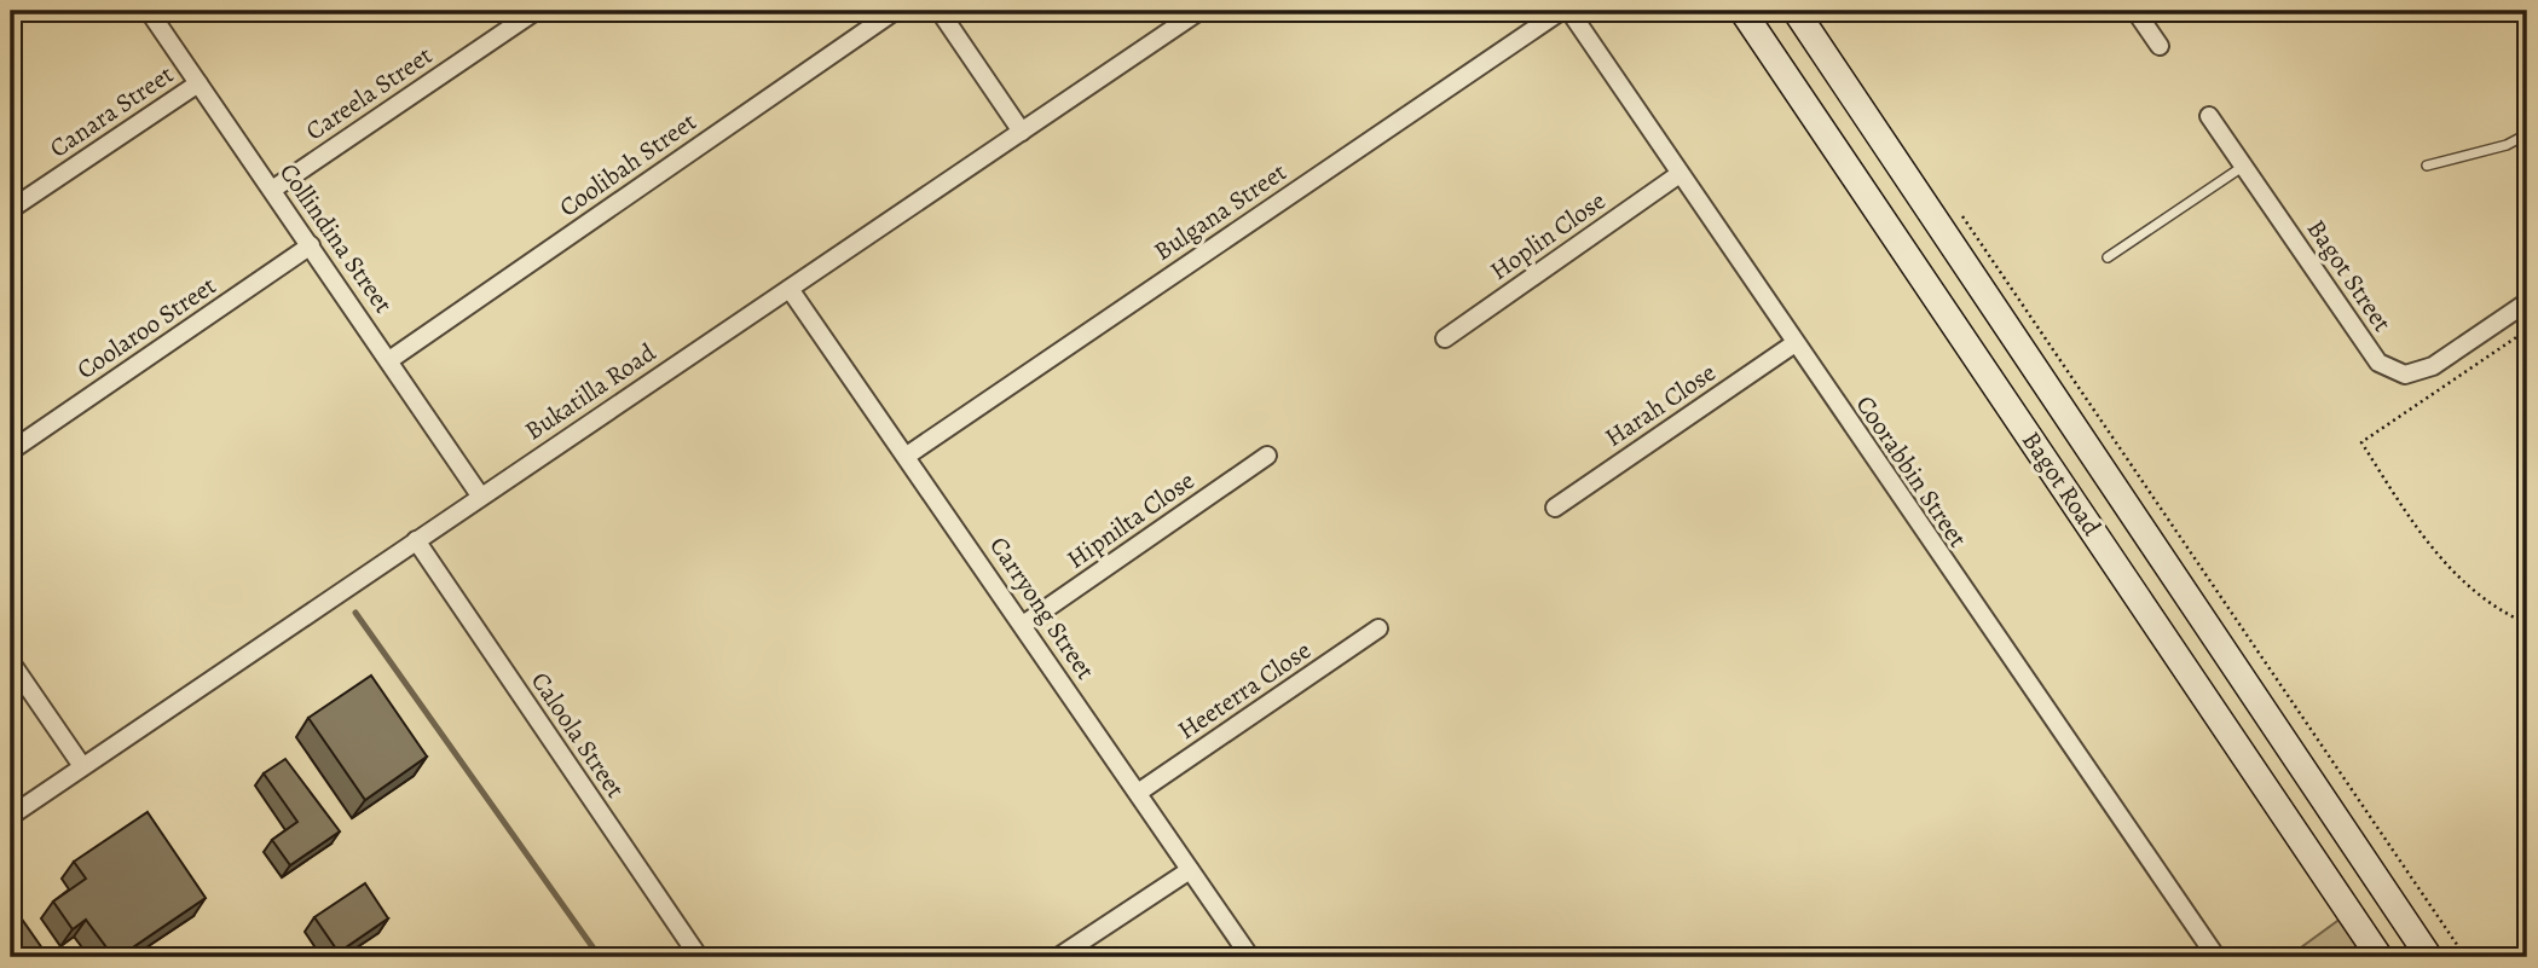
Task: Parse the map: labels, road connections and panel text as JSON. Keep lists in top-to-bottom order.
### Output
{
  "streets": {
    "main road": ["Bagot Road"],
    "street": [
      "Careela Street",
      "Canara Street",
      "Coolibah Street",
      "Bulgana Street",
      "Hoplin Close",
      "Collindina Street",
      "Bagot Street",
      "Coolaroo Street",
      "Bukatilla Road",
      "Harah Close",
      "Coorabbin Street",
      "Hipnilta Close",
      "Carryong Street",
      "Heeterra Close",
      "Caloola Street"
    ]
  },
  "crossings": [
    ["Careela Street", "Collindina Street"],
    ["Canara Street", "Collindina Street"],
    ["Coolibah Street", "Collindina Street"],
    ["Bulgana Street", "Carryong Street"],
    ["Hoplin Close", "Coorabbin Street"],
    ["Collindina Street", "Coolaroo Street"],
    ["Collindina Street", "Bukatilla Road"],
    ["Bukatilla Road", "Carryong Street"],
    ["Bukatilla Road", "Caloola Street"],
    ["Harah Close", "Coorabbin Street"],
    ["Hipnilta Close", "Carryong Street"],
    ["Carryong Street", "Heeterra Close"]
  ]
}
